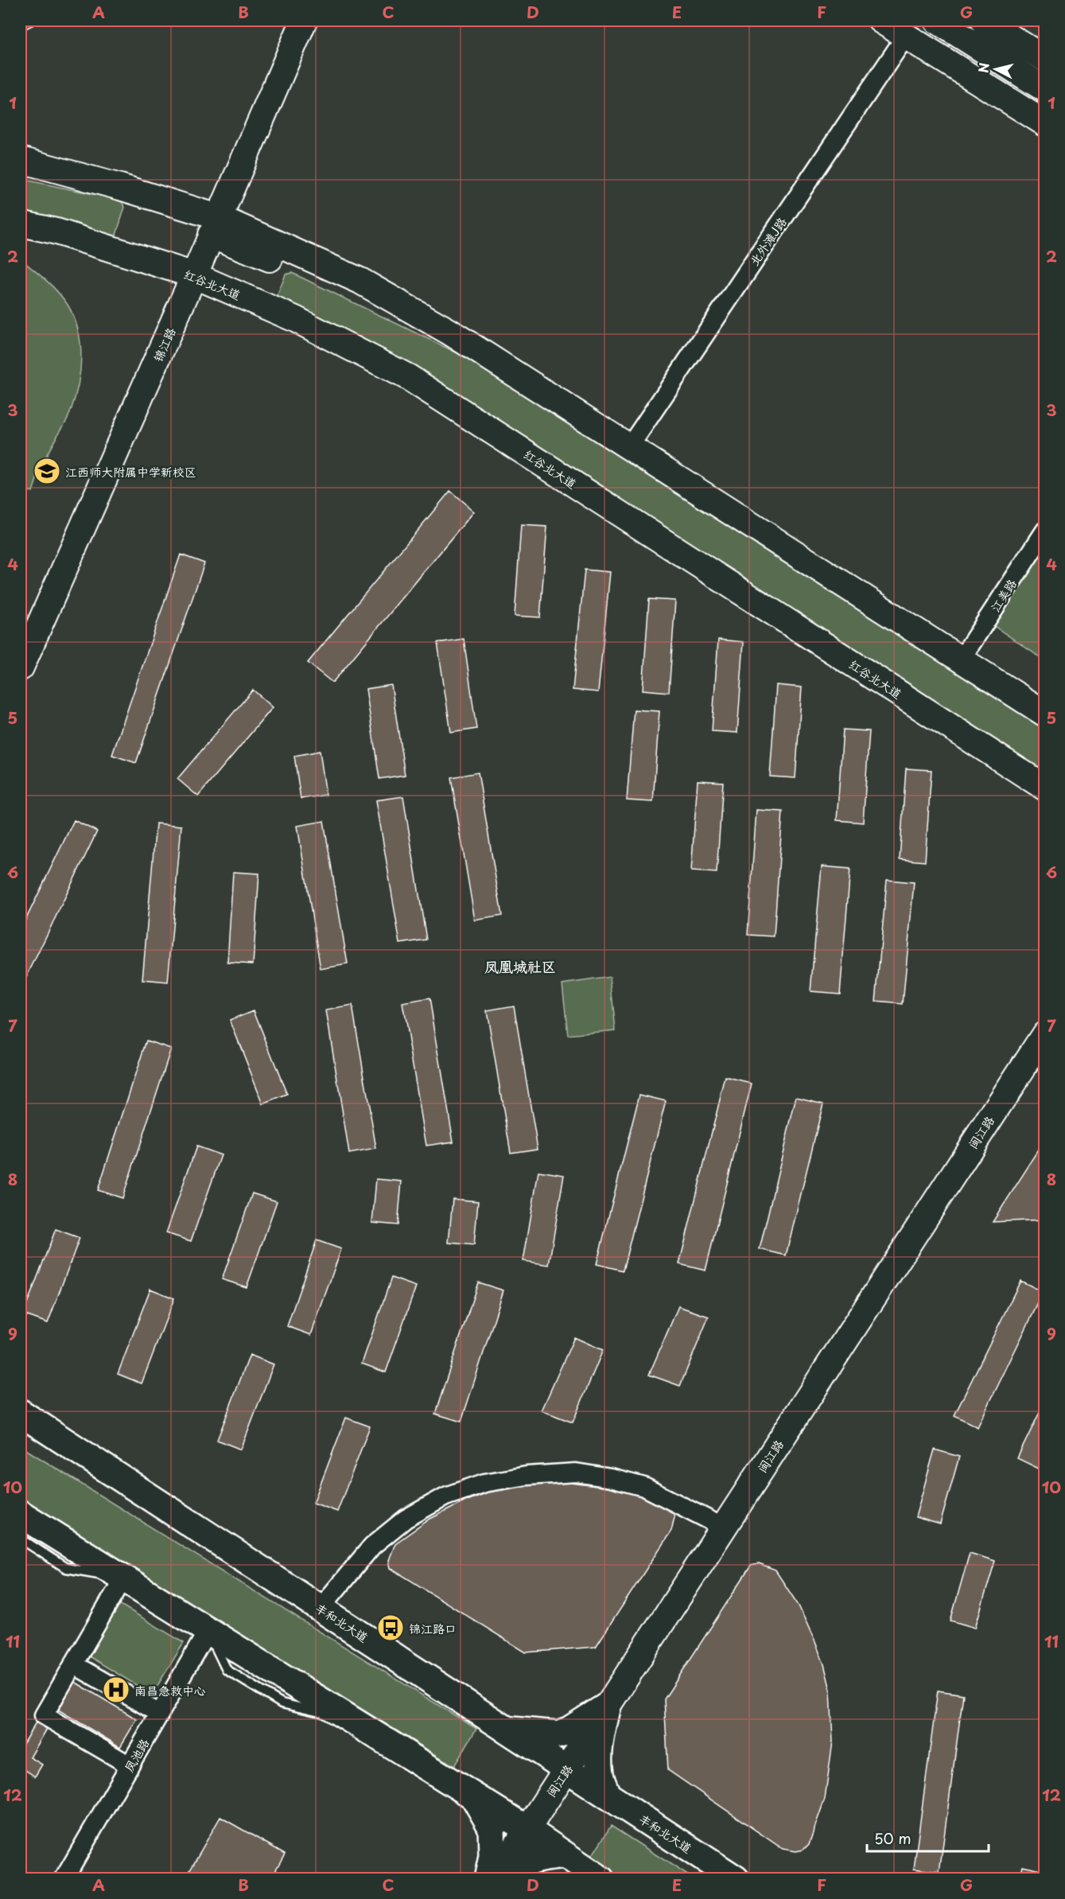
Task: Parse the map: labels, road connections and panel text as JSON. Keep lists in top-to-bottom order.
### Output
{
  "streets": {
    "highway": ["丰和北大道"],
    "main road": ["红谷北大道", "锦江路", "闽江路"],
    "street": ["北外滩J路", "江美路", "凤池路"]
  },
  "crossings": [
    ["红谷北大道", "锦江路"],
    ["闽江路", "丰和北大道"]
  ],
  "districts": ["凤凰城社区"],
  "places": {
    "school or university": ["江西师大附属中学新校区"],
    "bus stop": ["锦江路口"],
    "hospital": ["南昌急救中心"]
  },
  "scale_bar": "50 m",
  "north": "left",
  "grid": {
    "columns": [
      "A",
      "B",
      "C",
      "D",
      "E",
      "F",
      "G"
    ],
    "rows": [
      "1",
      "2",
      "3",
      "4",
      "5",
      "6",
      "7",
      "8",
      "9",
      "10",
      "11",
      "12"
    ]
  }
}
